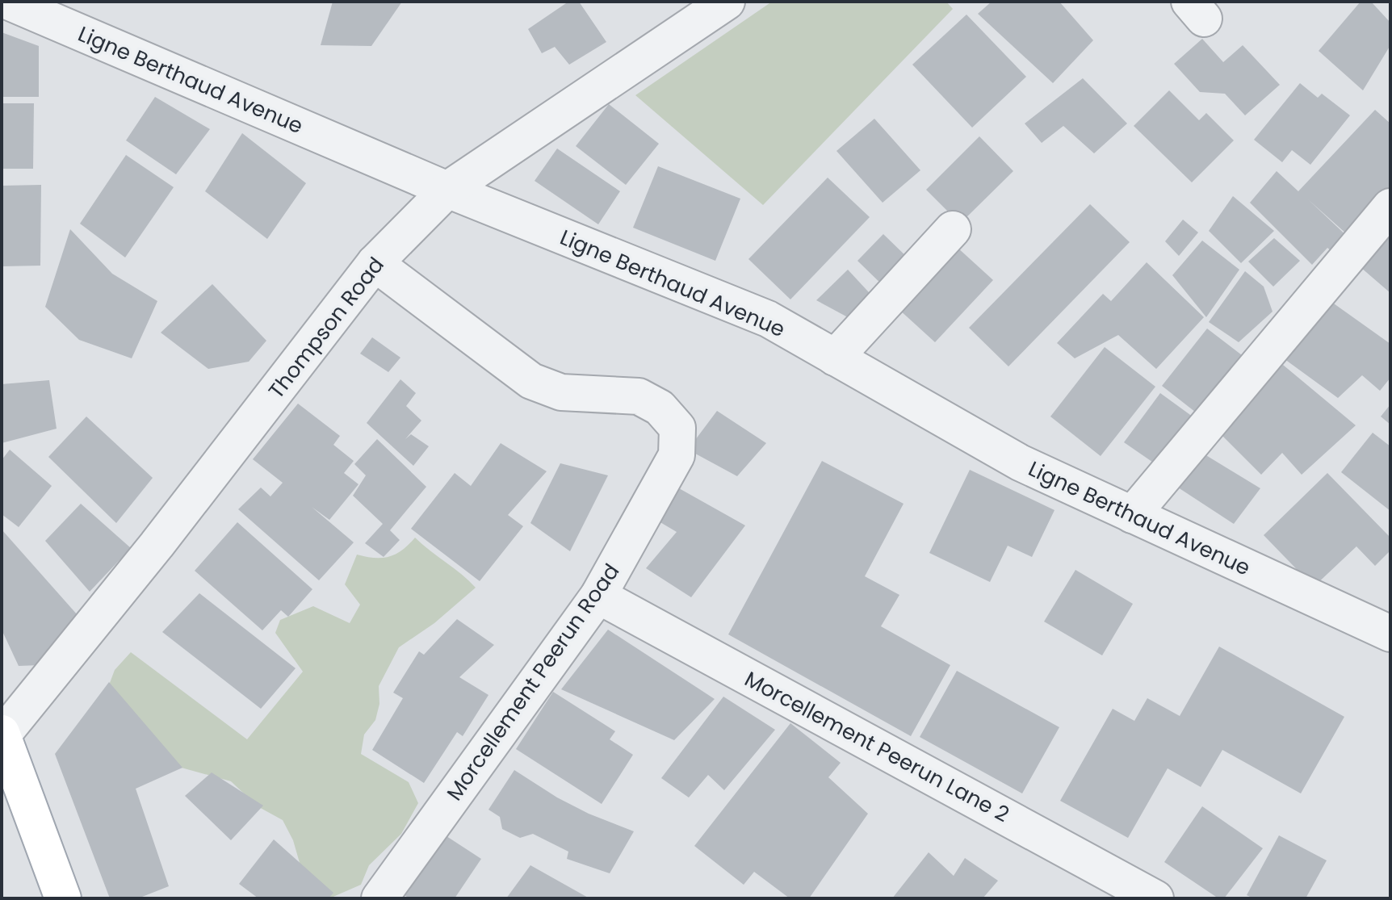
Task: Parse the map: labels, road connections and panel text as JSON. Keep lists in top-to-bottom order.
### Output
{
  "streets": {
    "street": [
      "Ligne Berthaud Avenue",
      "Thompson Road",
      "Morcellement Peerun Road",
      "Morcellement Peerun Lane 2"
    ]
  },
  "crossings": [
    ["Ligne Berthaud Avenue", "Thompson Road"],
    ["Thompson Road", "Morcellement Peerun Road"],
    ["Morcellement Peerun Road", "Morcellement Peerun Lane 2"]
  ]
}
